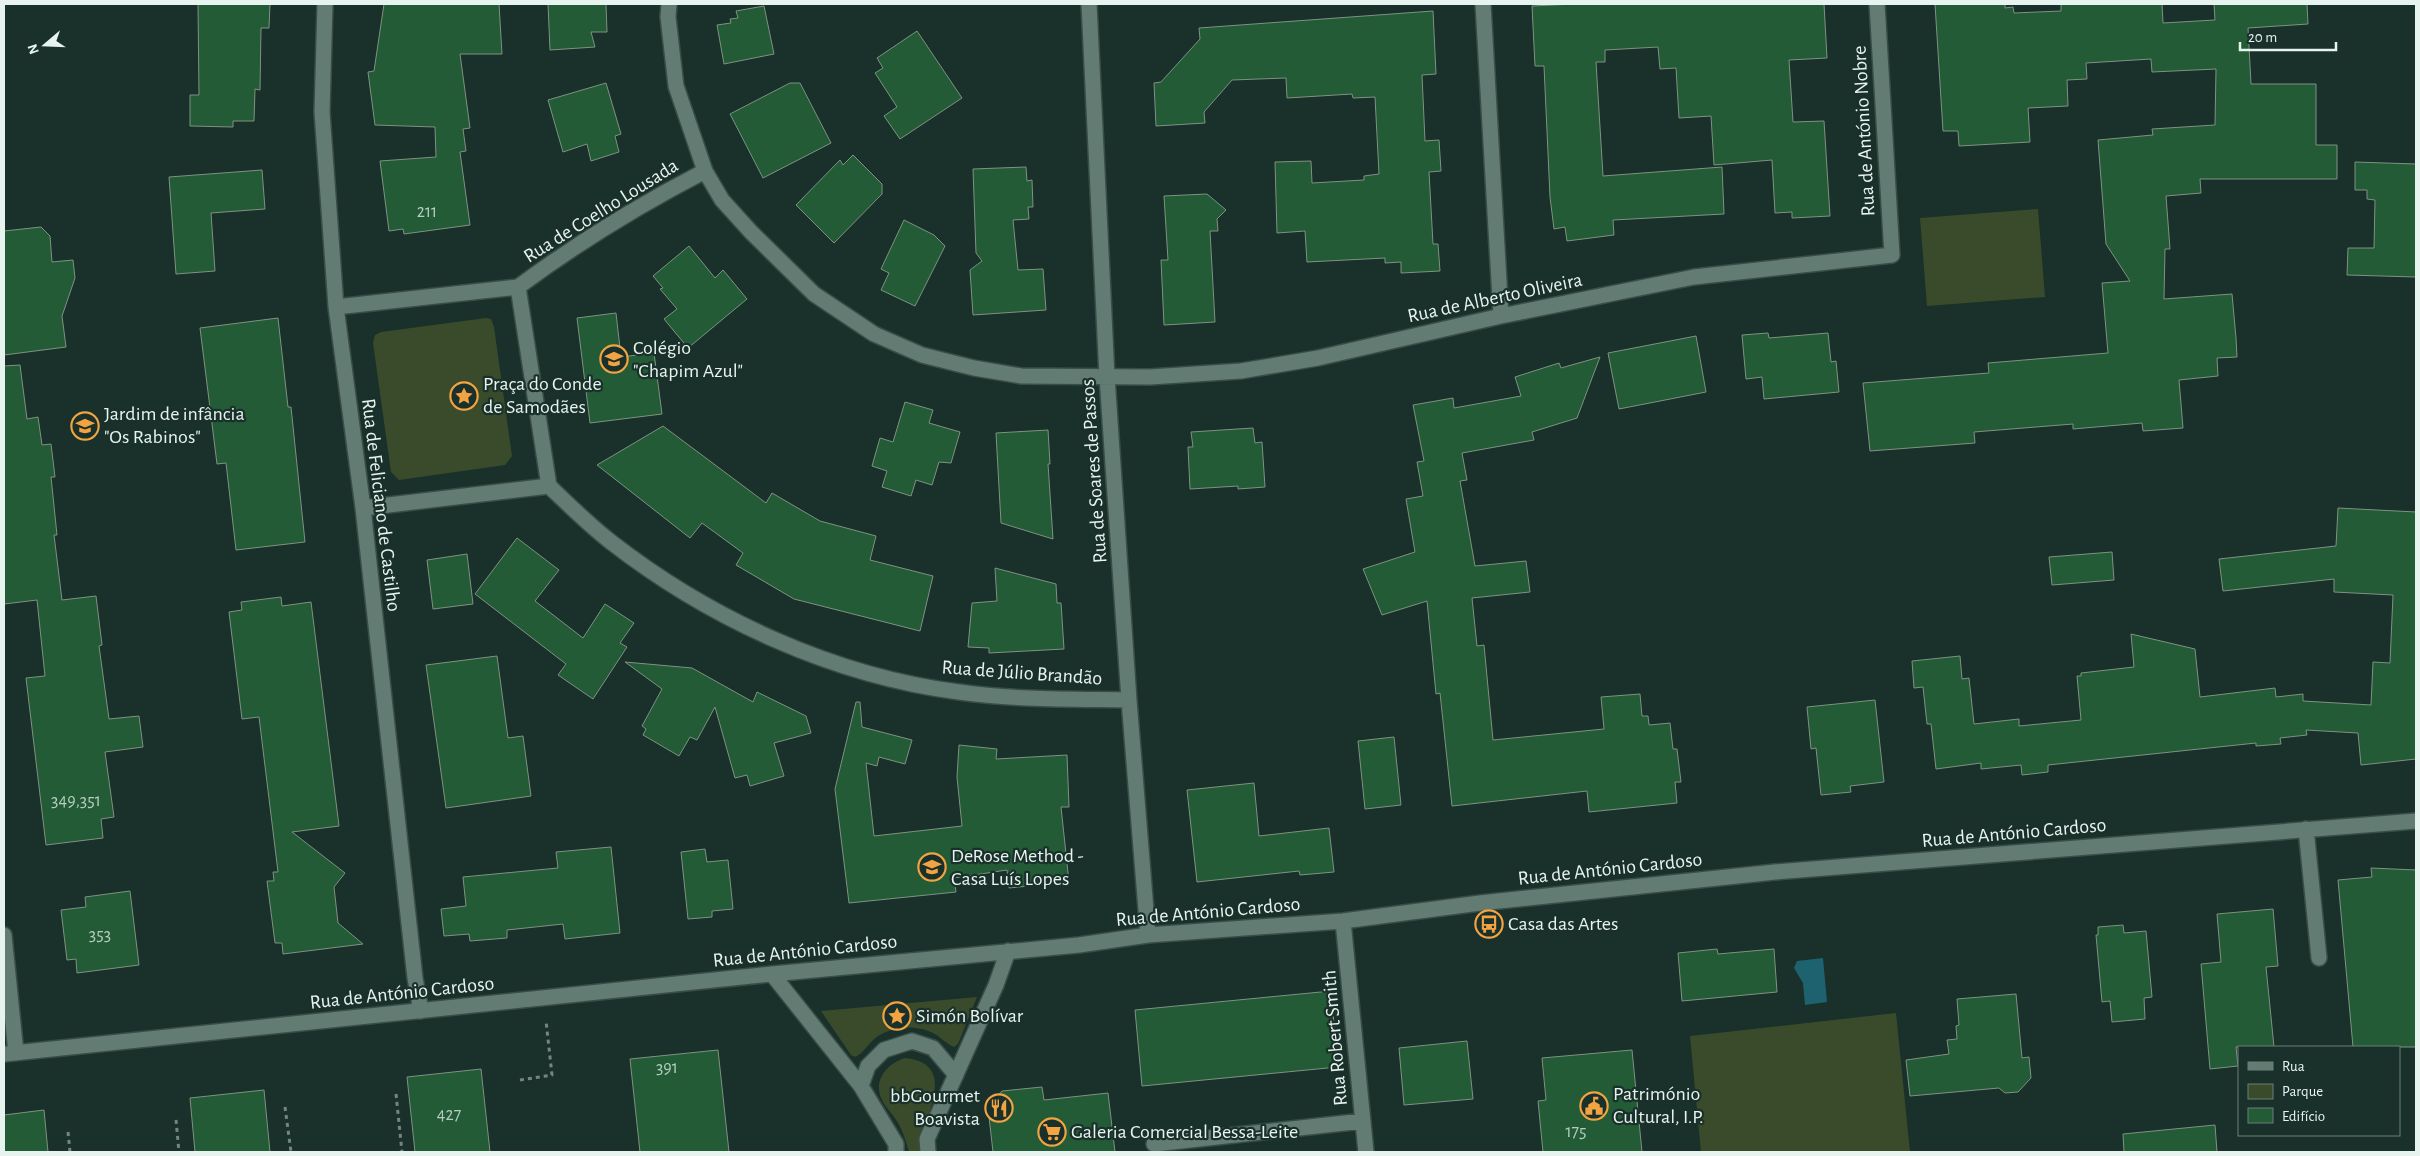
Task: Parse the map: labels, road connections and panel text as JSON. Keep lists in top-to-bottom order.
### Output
{
  "streets": {
    "street": [
      "Rua de António Nobre",
      "Rua de Coelho Lousada",
      "Rua de Alberto Oliveira",
      "Rua de Soares de Passos",
      "Rua de Feliciano de Castilho",
      "Rua de Júlio Brandão",
      "Rua de António Cardoso",
      "Rua Robert Smith"
    ]
  },
  "crossings": [
    ["Rua de António Nobre", "Rua de Alberto Oliveira"],
    ["Rua de Coelho Lousada", "Rua de Alberto Oliveira"],
    ["Rua de Alberto Oliveira", "Rua de Soares de Passos"],
    ["Rua de Soares de Passos", "Rua de Júlio Brandão"],
    ["Rua de Soares de Passos", "Rua de António Cardoso"],
    ["Rua de Feliciano de Castilho", "Rua de António Cardoso"],
    ["Rua de António Cardoso", "Rua Robert Smith"]
  ],
  "places": {
    "school or university": ["Colégio \"Chapim Azul\"", "Jardim de infância \"Os Rabinos\"", "DeRose Method - Casa Luís Lopes"],
    "place": ["Praça do Conde de Samodães", "Simón Bolívar"],
    "bus stop": ["Casa das Artes"],
    "public building": ["Património Cultural, I.P."],
    "restaurant": ["bbGourmet Boavista"],
    "supermarket": ["Galeria Comercial Bessa-Leite"]
  },
  "house_numbers": [
    "211",
    "349,351",
    "353",
    "391",
    "427",
    "175"
  ],
  "legend": ["Rua", "Parque", "Edifício"],
  "scale_bar": "20 m",
  "north": "left"
}
